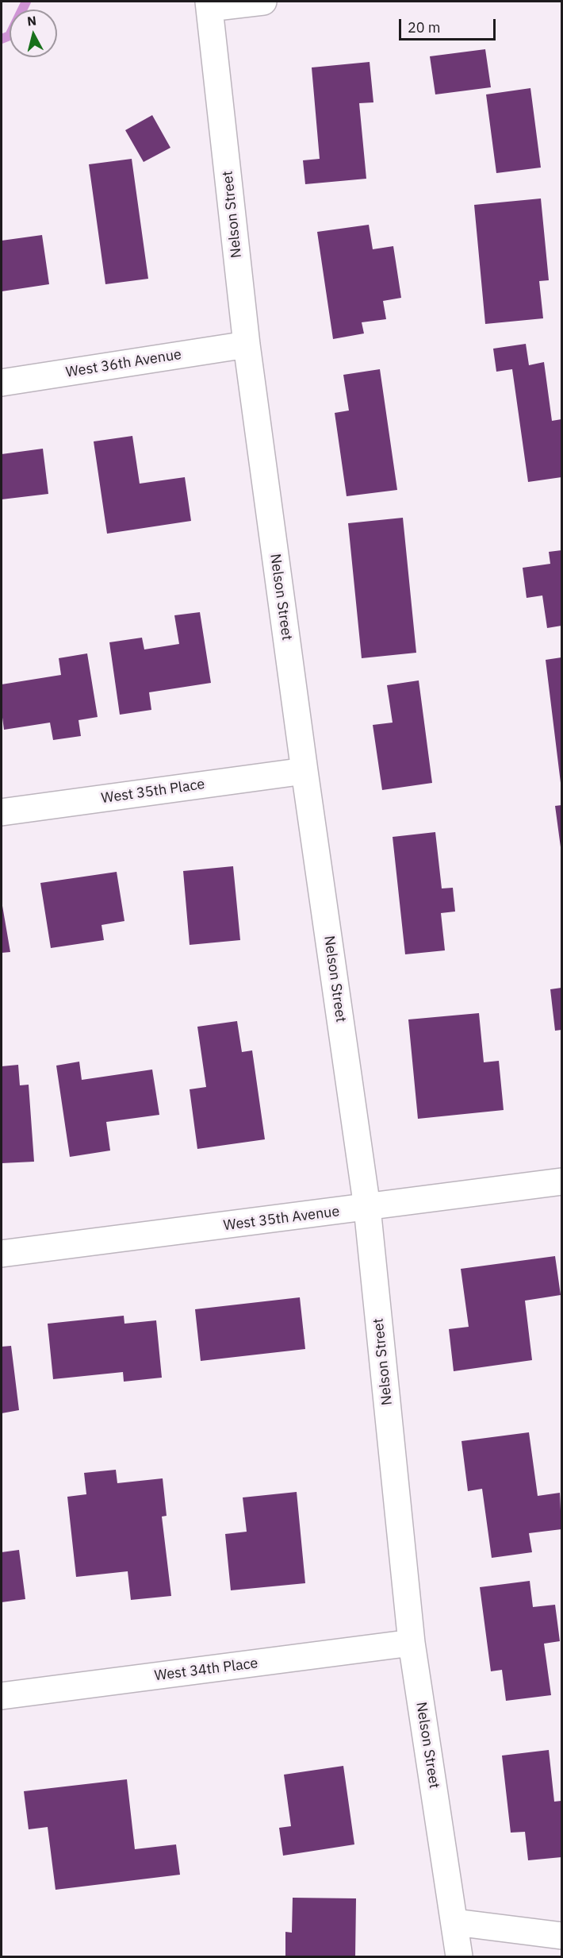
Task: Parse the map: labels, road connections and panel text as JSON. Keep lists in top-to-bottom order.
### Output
{
  "streets": {
    "street": [
      "Nelson Street",
      "West 36th Avenue",
      "West 35th Place",
      "West 35th Avenue",
      "West 34th Place"
    ]
  },
  "crossings": [
    ["Nelson Street", "West 36th Avenue"],
    ["Nelson Street", "West 35th Place"],
    ["Nelson Street", "West 35th Avenue"],
    ["Nelson Street", "West 34th Place"]
  ],
  "scale_bar": "20 m",
  "north": "top"
}
